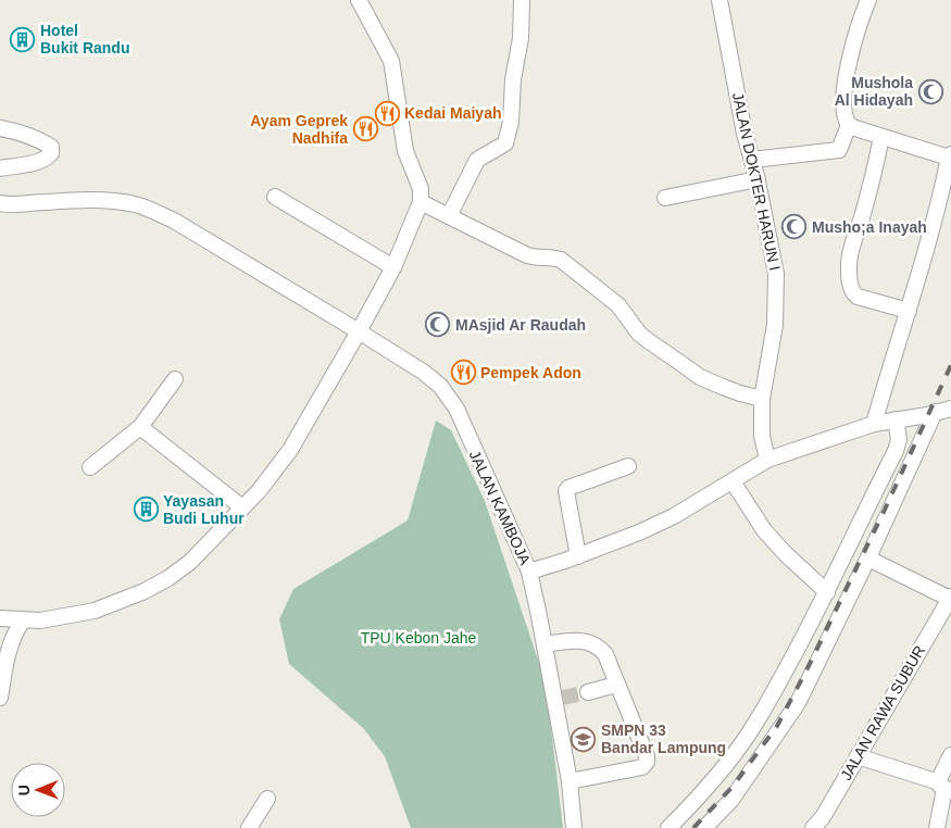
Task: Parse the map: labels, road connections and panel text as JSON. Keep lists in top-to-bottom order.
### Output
{
  "streets": {
    "street": ["JALAN DOKTER HARUN I", "JALAN KAMBOJA", "JALAN RAWA SUBUR"]
  },
  "parks": ["TPU Kebon Jahe"],
  "places": {
    "building": ["Hotel Bukit Randu", "Yayasan Budi Luhur"],
    "mosque": ["Mushola Al Hidayah", "Musho;a Inayah", "MAsjid Ar Raudah"],
    "restaurant": ["Kedai Maiyah", "Ayam Geprek Nadhifa", "Pempek Adon"],
    "school or university": ["SMPN 33 Bandar Lampung"]
  },
  "north": "left"
}
